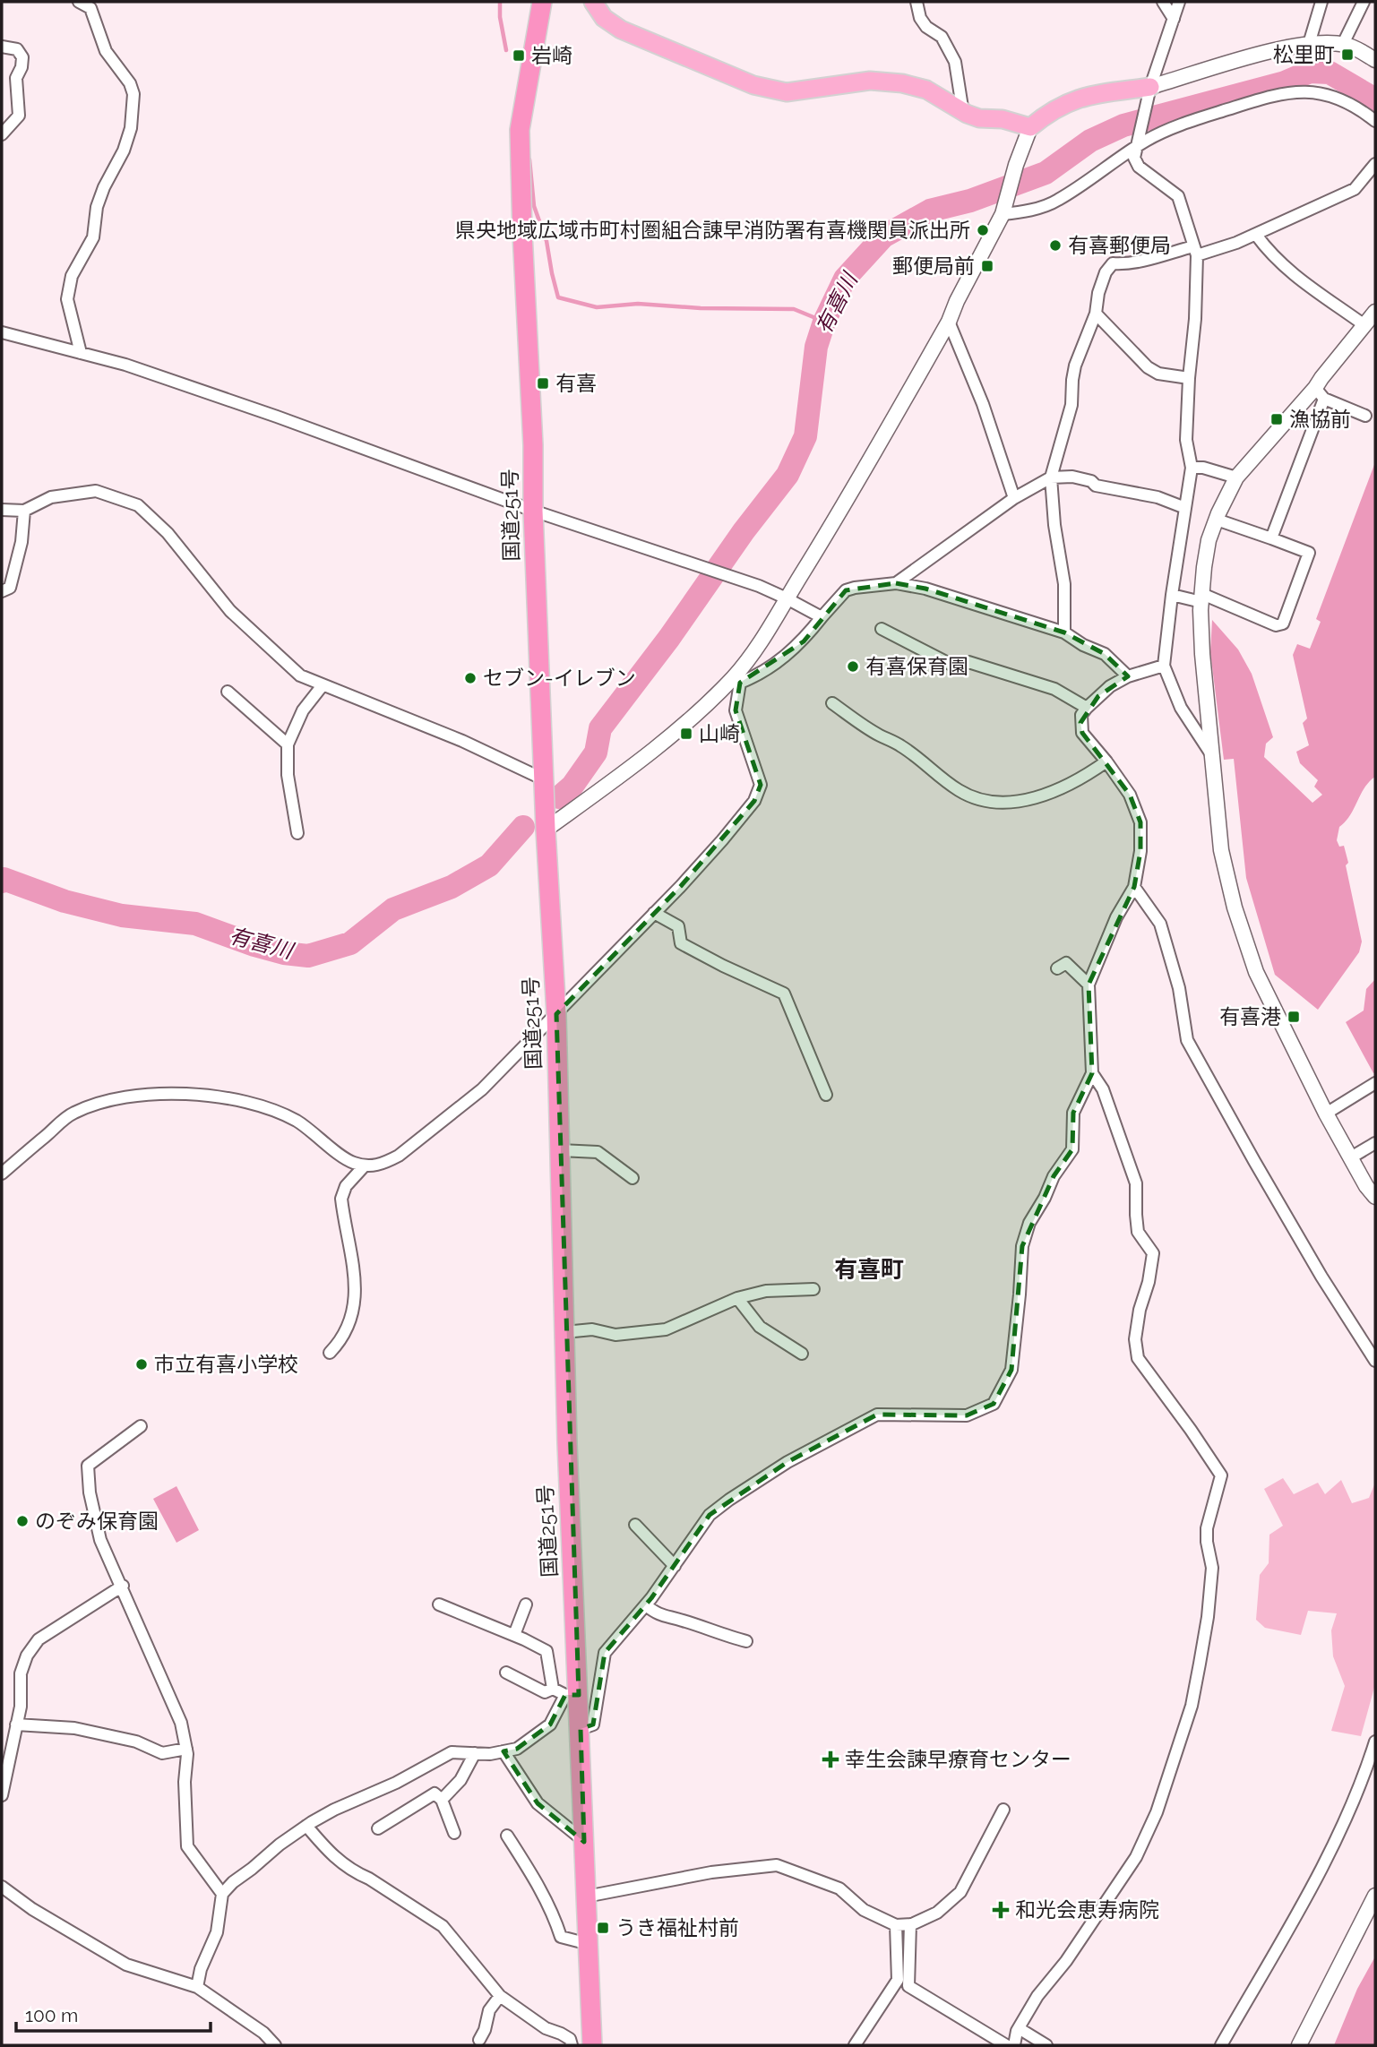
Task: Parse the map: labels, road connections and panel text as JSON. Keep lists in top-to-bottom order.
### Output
{
  "streets": {
    "highway": ["国道251号"]
  },
  "districts": ["有喜町"],
  "water": ["有喜川"],
  "places": {
    "transit": [
      "松里町",
      "岩崎",
      "郵便局前",
      "有喜",
      "漁協前",
      "山崎",
      "有喜港",
      "うき福祉村前"
    ],
    "other": [
      "県央地域広域市町村圏組合諌早消防署有喜機関員派出所",
      "有喜郵便局",
      "有喜保育園",
      "セブン-イレブン",
      "市立有喜小学校",
      "のぞみ保育園"
    ],
    "health": ["幸生会諫早療育センター", "和光会恵寿病院"]
  },
  "scale_bar": "100 m"
}
